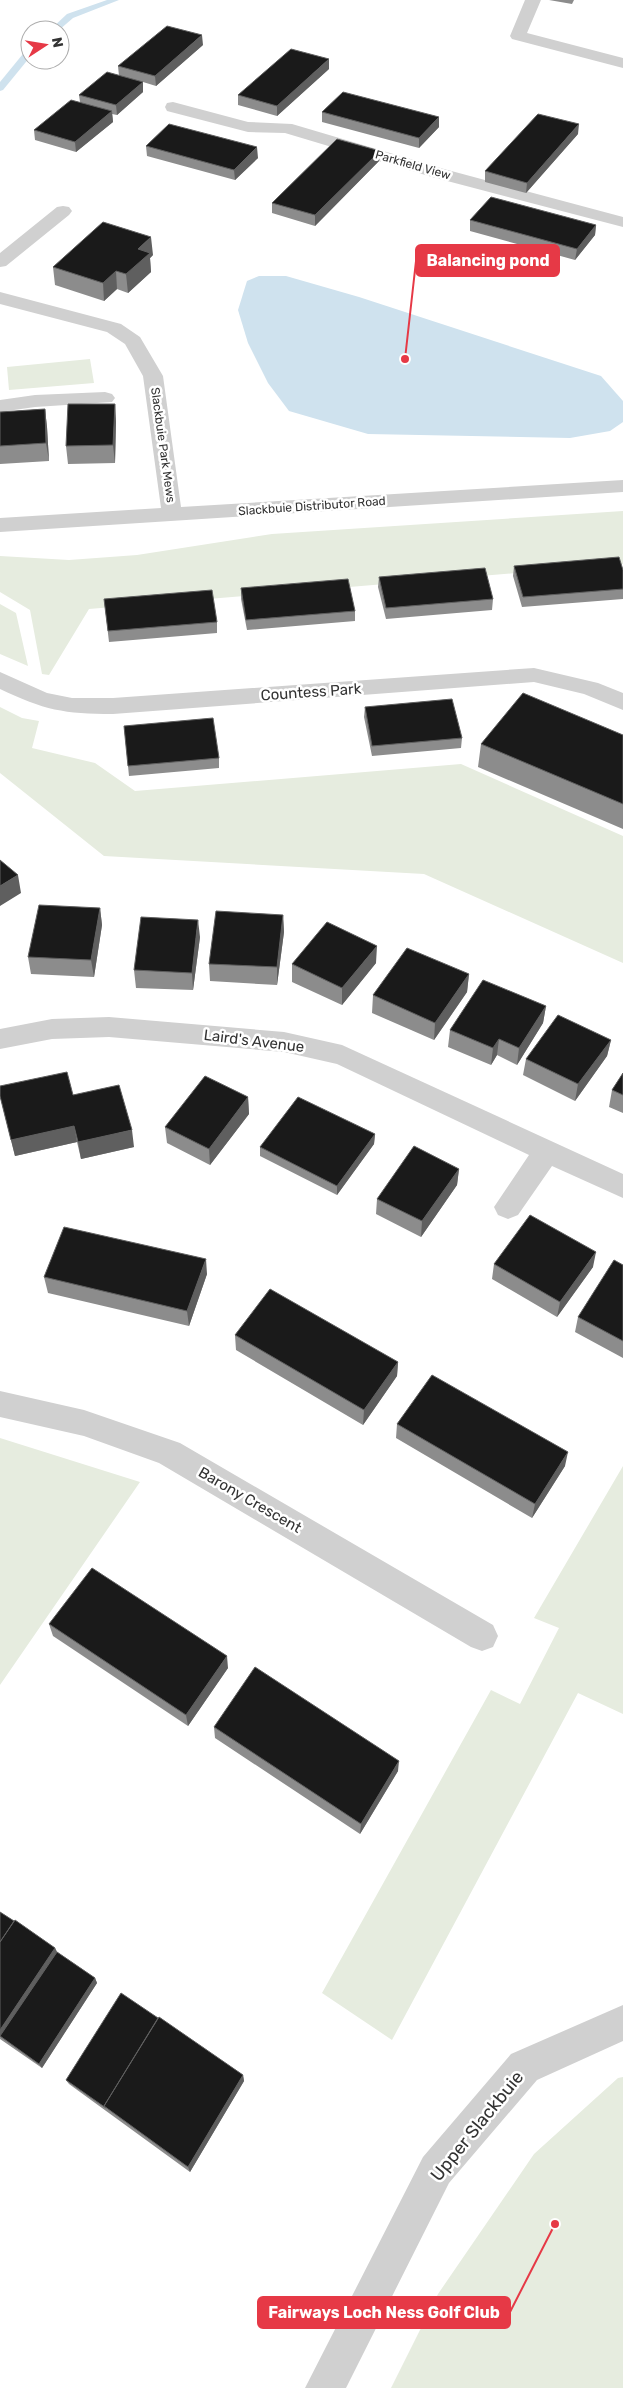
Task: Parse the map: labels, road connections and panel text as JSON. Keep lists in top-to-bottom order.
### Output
{
  "streets": {
    "street": [
      "Parkfield View",
      "Slackbuie Park Mews",
      "Slackbuie Distributor Road",
      "Countess Park",
      "Laird's Avenue",
      "Barony Crescent",
      "Upper Slackbuie"
    ]
  },
  "crossings": [
    ["Slackbuie Park Mews", "Slackbuie Distributor Road"]
  ],
  "places": ["Balancing pond", "Fairways Loch Ness Golf Club"],
  "north": "right"
}
